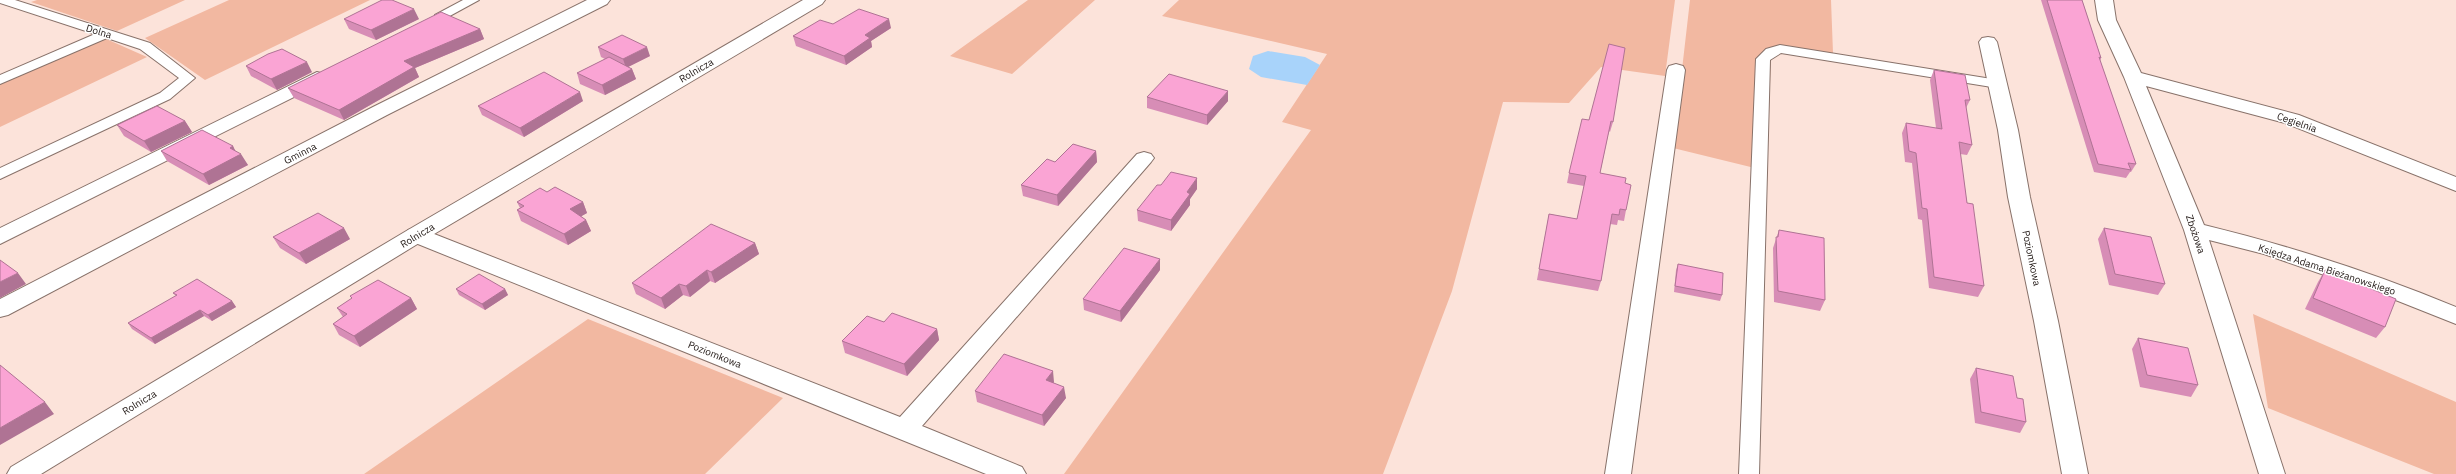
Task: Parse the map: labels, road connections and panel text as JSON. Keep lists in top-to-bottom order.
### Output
{
  "streets": {
    "street": [
      "Rolnicza",
      "Cegielnia",
      "Gminna",
      "Zbożowa",
      "Poziomkowa",
      "Księdza Adama Bieżanowskiego"
    ],
    "lane": ["Dolna"]
  },
  "crossings": [
    ["Rolnicza", "Poziomkowa"],
    ["Cegielnia", "Zbożowa"],
    ["Zbożowa", "Księdza Adama Bieżanowskiego"]
  ]
}
